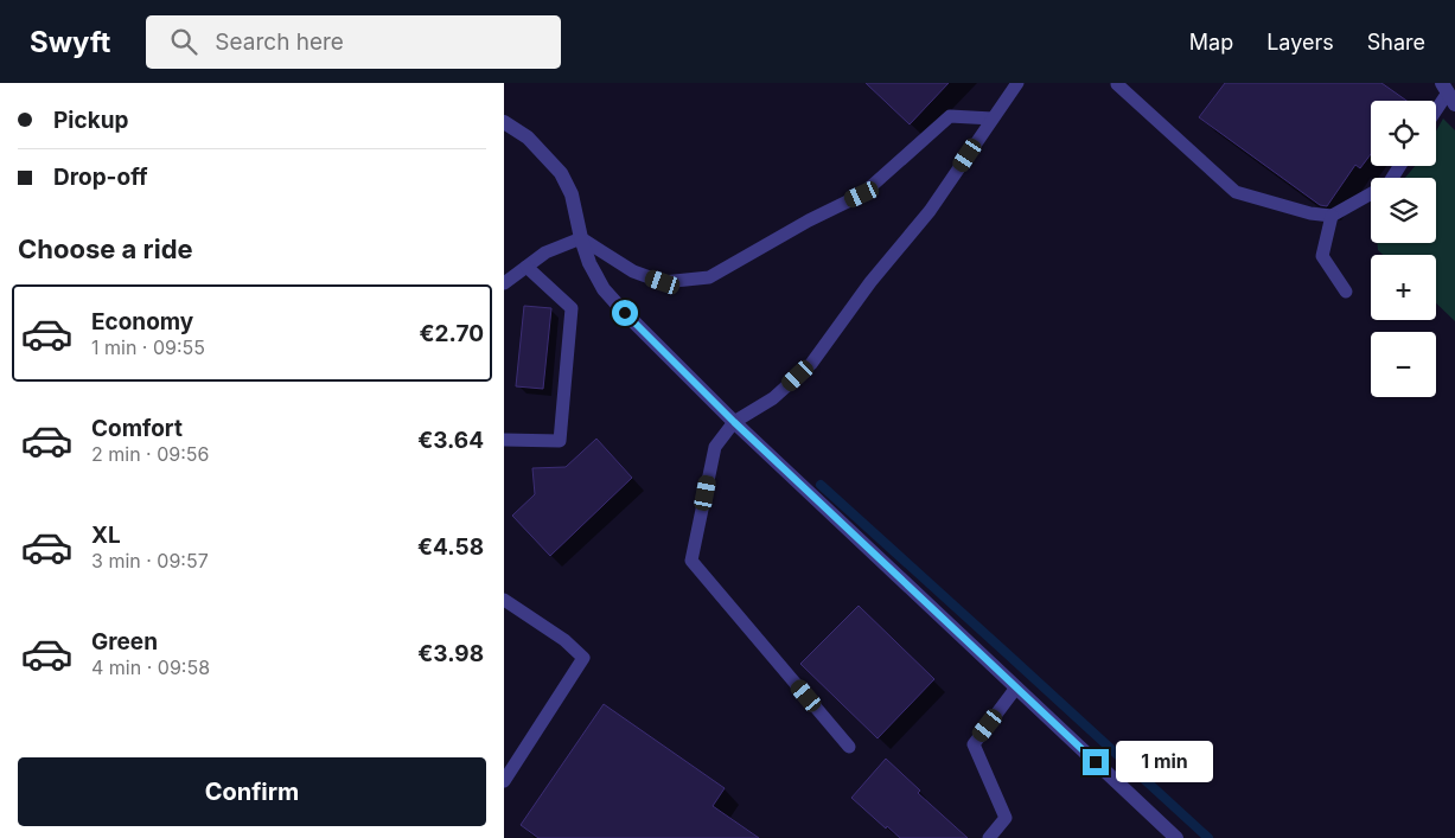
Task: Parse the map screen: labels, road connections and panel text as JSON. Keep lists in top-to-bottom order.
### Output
{
  "page": {
    "header": "Swyft",
    "search": "Search here",
    "nav": ["Map", "Layers", "Share"],
    "banner": ["Pickup", "Drop-off"],
    "map_buttons": ["+", "−"],
    "heading": "Choose a ride",
    "list": [
      {
        "name": "Economy",
        "note": "1 min · 09:55",
        "value": "€2.70"
      },
      {
        "name": "Comfort",
        "note": "2 min · 09:56",
        "value": "€3.64"
      },
      {
        "name": "XL",
        "note": "3 min · 09:57",
        "value": "€4.58"
      },
      {
        "name": "Green",
        "note": "4 min · 09:58",
        "value": "€3.98"
      }
    ],
    "bubble": "1 min",
    "buttons": "Confirm"
  }
}
